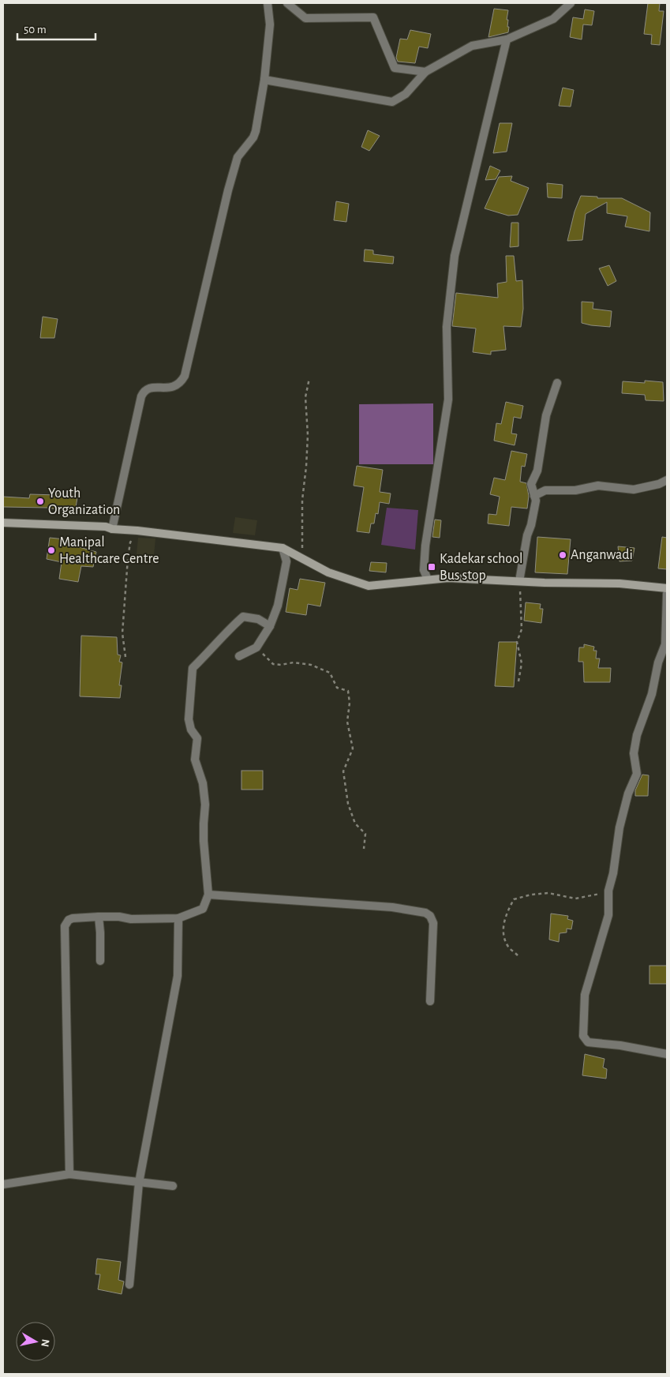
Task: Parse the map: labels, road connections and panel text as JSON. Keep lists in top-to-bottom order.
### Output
{
  "places": {
    "other": ["Youth Organization", "Manipal Healthcare Centre", "Anganwadi"],
    "transit": ["Kadekar school Bus stop"]
  },
  "scale_bar": "50 m",
  "north": "right"
}
